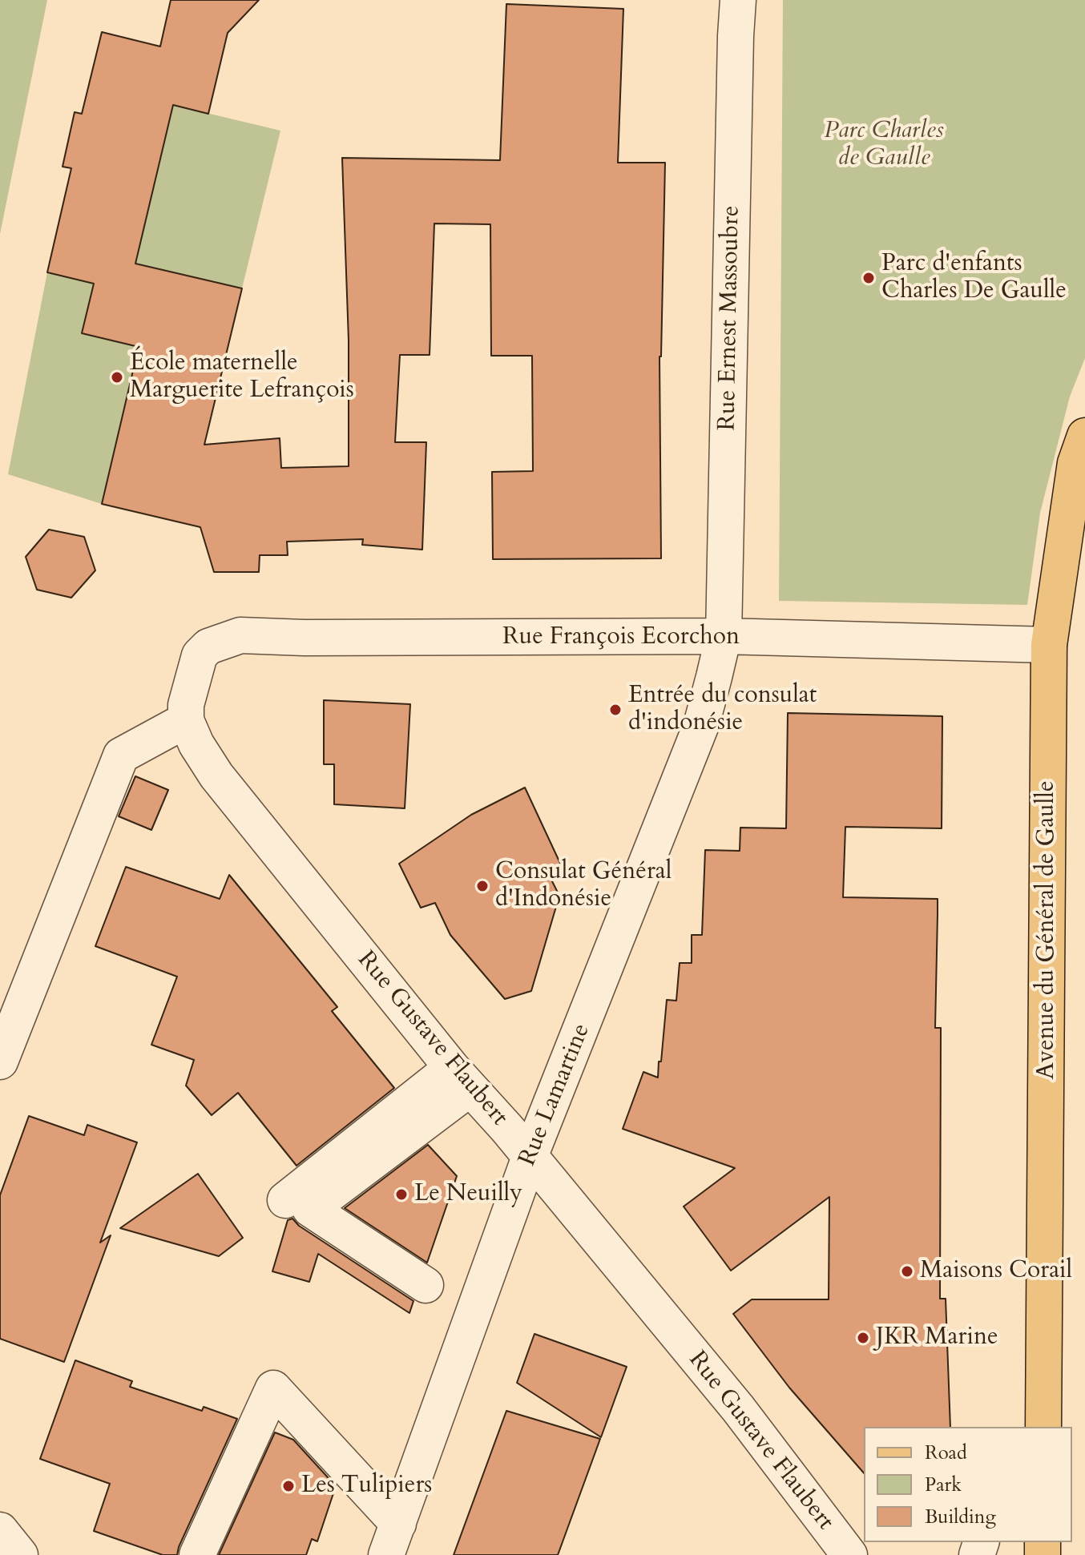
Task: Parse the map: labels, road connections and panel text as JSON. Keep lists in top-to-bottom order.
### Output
{
  "streets": {
    "main road": ["Avenue du Général de Gaulle"],
    "street": [
      "Rue Ernest Massoubre",
      "Rue François Ecorchon",
      "Rue Gustave Flaubert",
      "Rue Lamartine"
    ]
  },
  "crossings": [
    ["Rue Ernest Massoubre", "Rue François Ecorchon"],
    ["Rue Ernest Massoubre", "Rue Lamartine"],
    ["Rue François Ecorchon", "Avenue du Général de Gaulle"],
    ["Rue François Ecorchon", "Rue Gustave Flaubert"],
    ["Rue François Ecorchon", "Rue Lamartine"],
    ["Rue Gustave Flaubert", "Rue Lamartine"]
  ],
  "parks": ["Parc Charles de Gaulle"],
  "places": [
    "Parc d'enfants Charles De Gaulle",
    "École maternelle Marguerite Lefrançois",
    "Entrée du consulat d'indonésie",
    "Consulat Général d'Indonésie",
    "Le Neuilly",
    "Maisons Corail",
    "JKR Marine",
    "Les Tulipiers"
  ],
  "legend": ["Road", "Park", "Building"]
}
